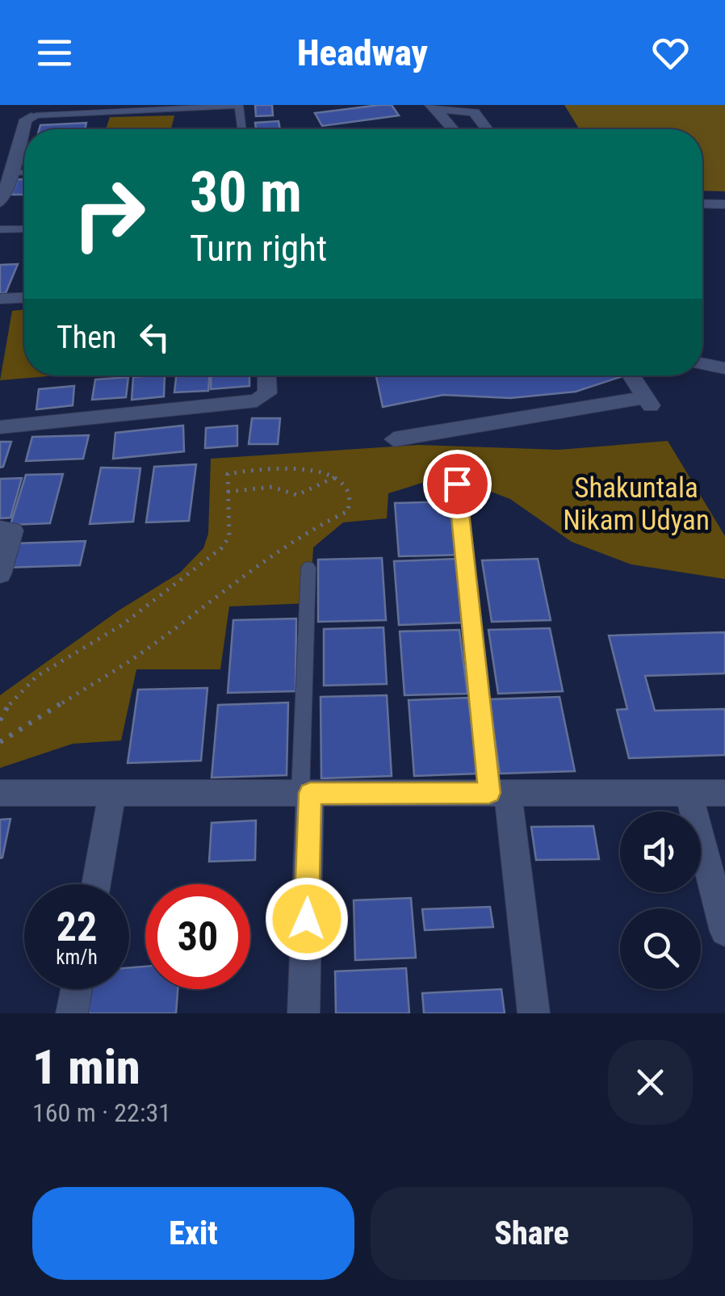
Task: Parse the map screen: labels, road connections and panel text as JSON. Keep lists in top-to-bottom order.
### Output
{
  "parks": ["Shakuntala Nikam Udyan"],
  "page": {
    "header": "Headway",
    "turn": ["30 m", "Turn right"],
    "then": "Then",
    "speed": "22 km/h",
    "limit": "30",
    "heading": ["1 min", "160 m · 22:31"],
    "buttons": ["Exit", "Share"]
  }
}
